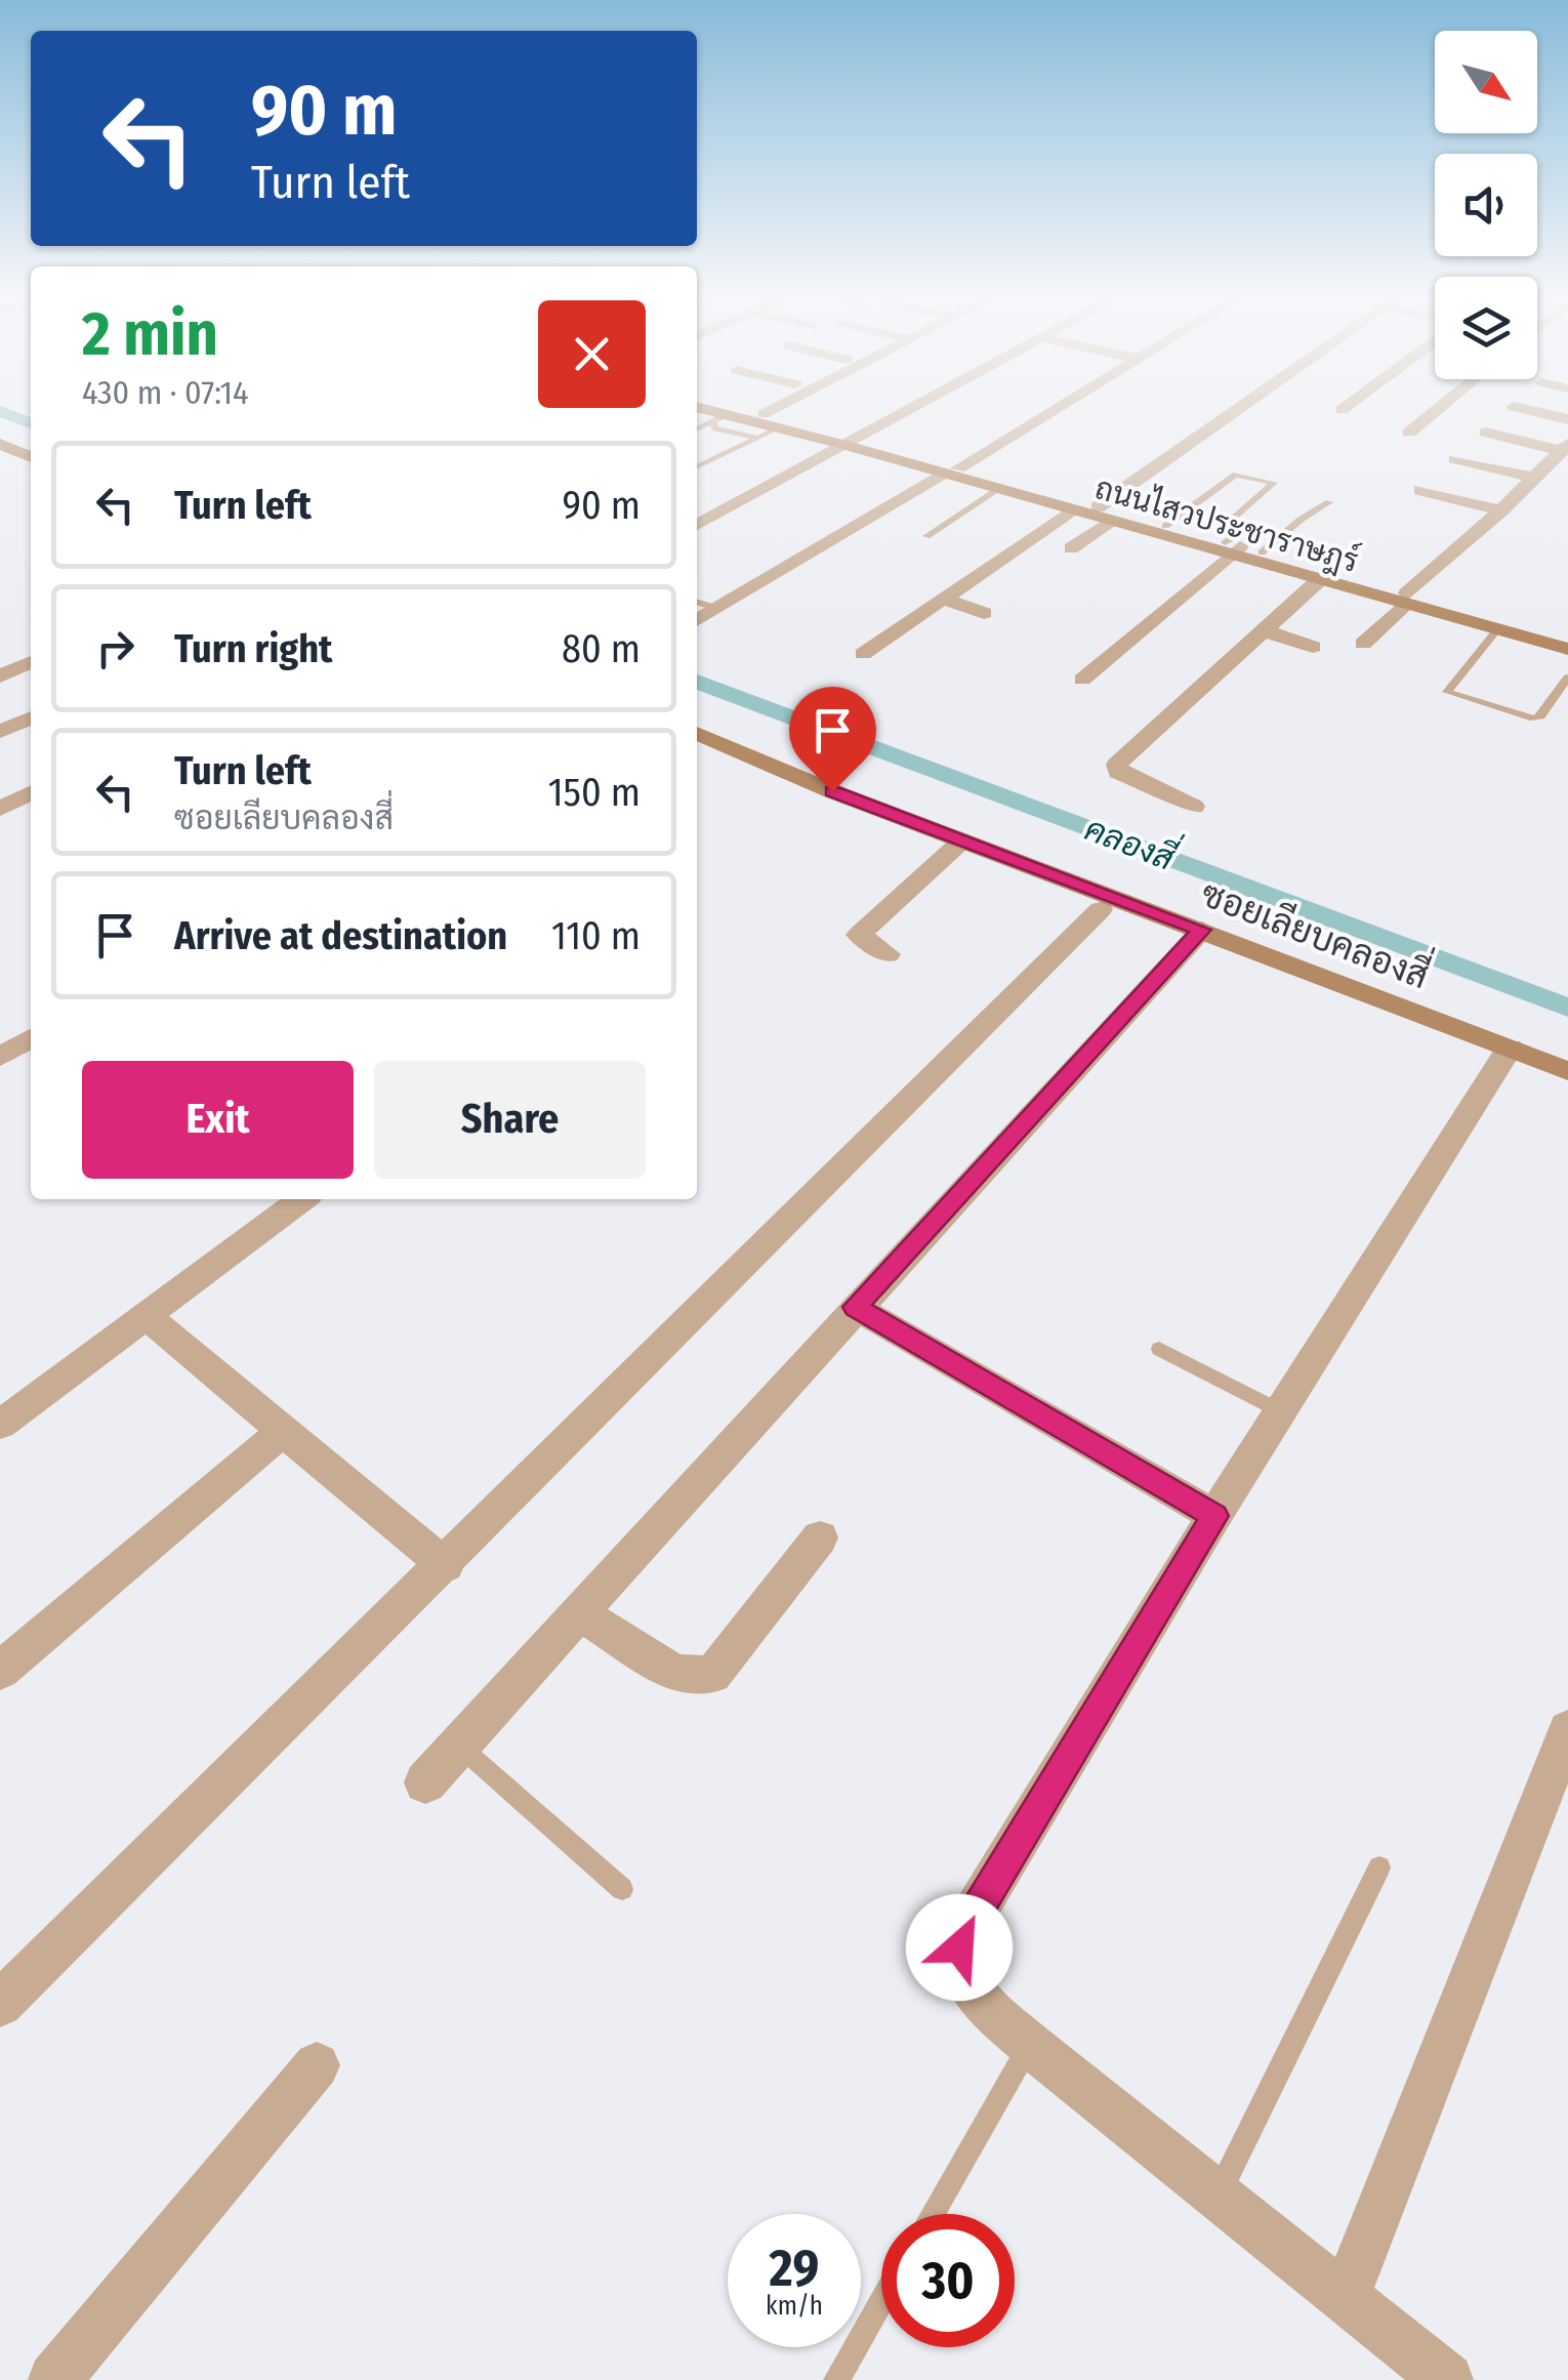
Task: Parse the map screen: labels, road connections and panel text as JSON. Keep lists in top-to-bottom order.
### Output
{
  "streets": {
    "main road": ["ถนนไสวประชาราษฎร์", "ซอยเลียบคลองสี่"]
  },
  "water": ["คลองสี่"],
  "north": "bottom right",
  "page": {
    "turn": ["90 m", "Turn left"],
    "heading": ["2 min", "430 m · 07:14"],
    "list": [
      {
        "name": "Turn left",
        "value": "90 m"
      },
      {
        "name": "Turn right",
        "value": "80 m"
      },
      {
        "name": "Turn left",
        "note": "ซอยเลียบคลองสี่",
        "value": "150 m"
      },
      {
        "name": "Arrive at destination",
        "value": "110 m"
      }
    ],
    "buttons": ["Exit", "Share"],
    "speed": "29 km/h",
    "limit": "30"
  }
}
